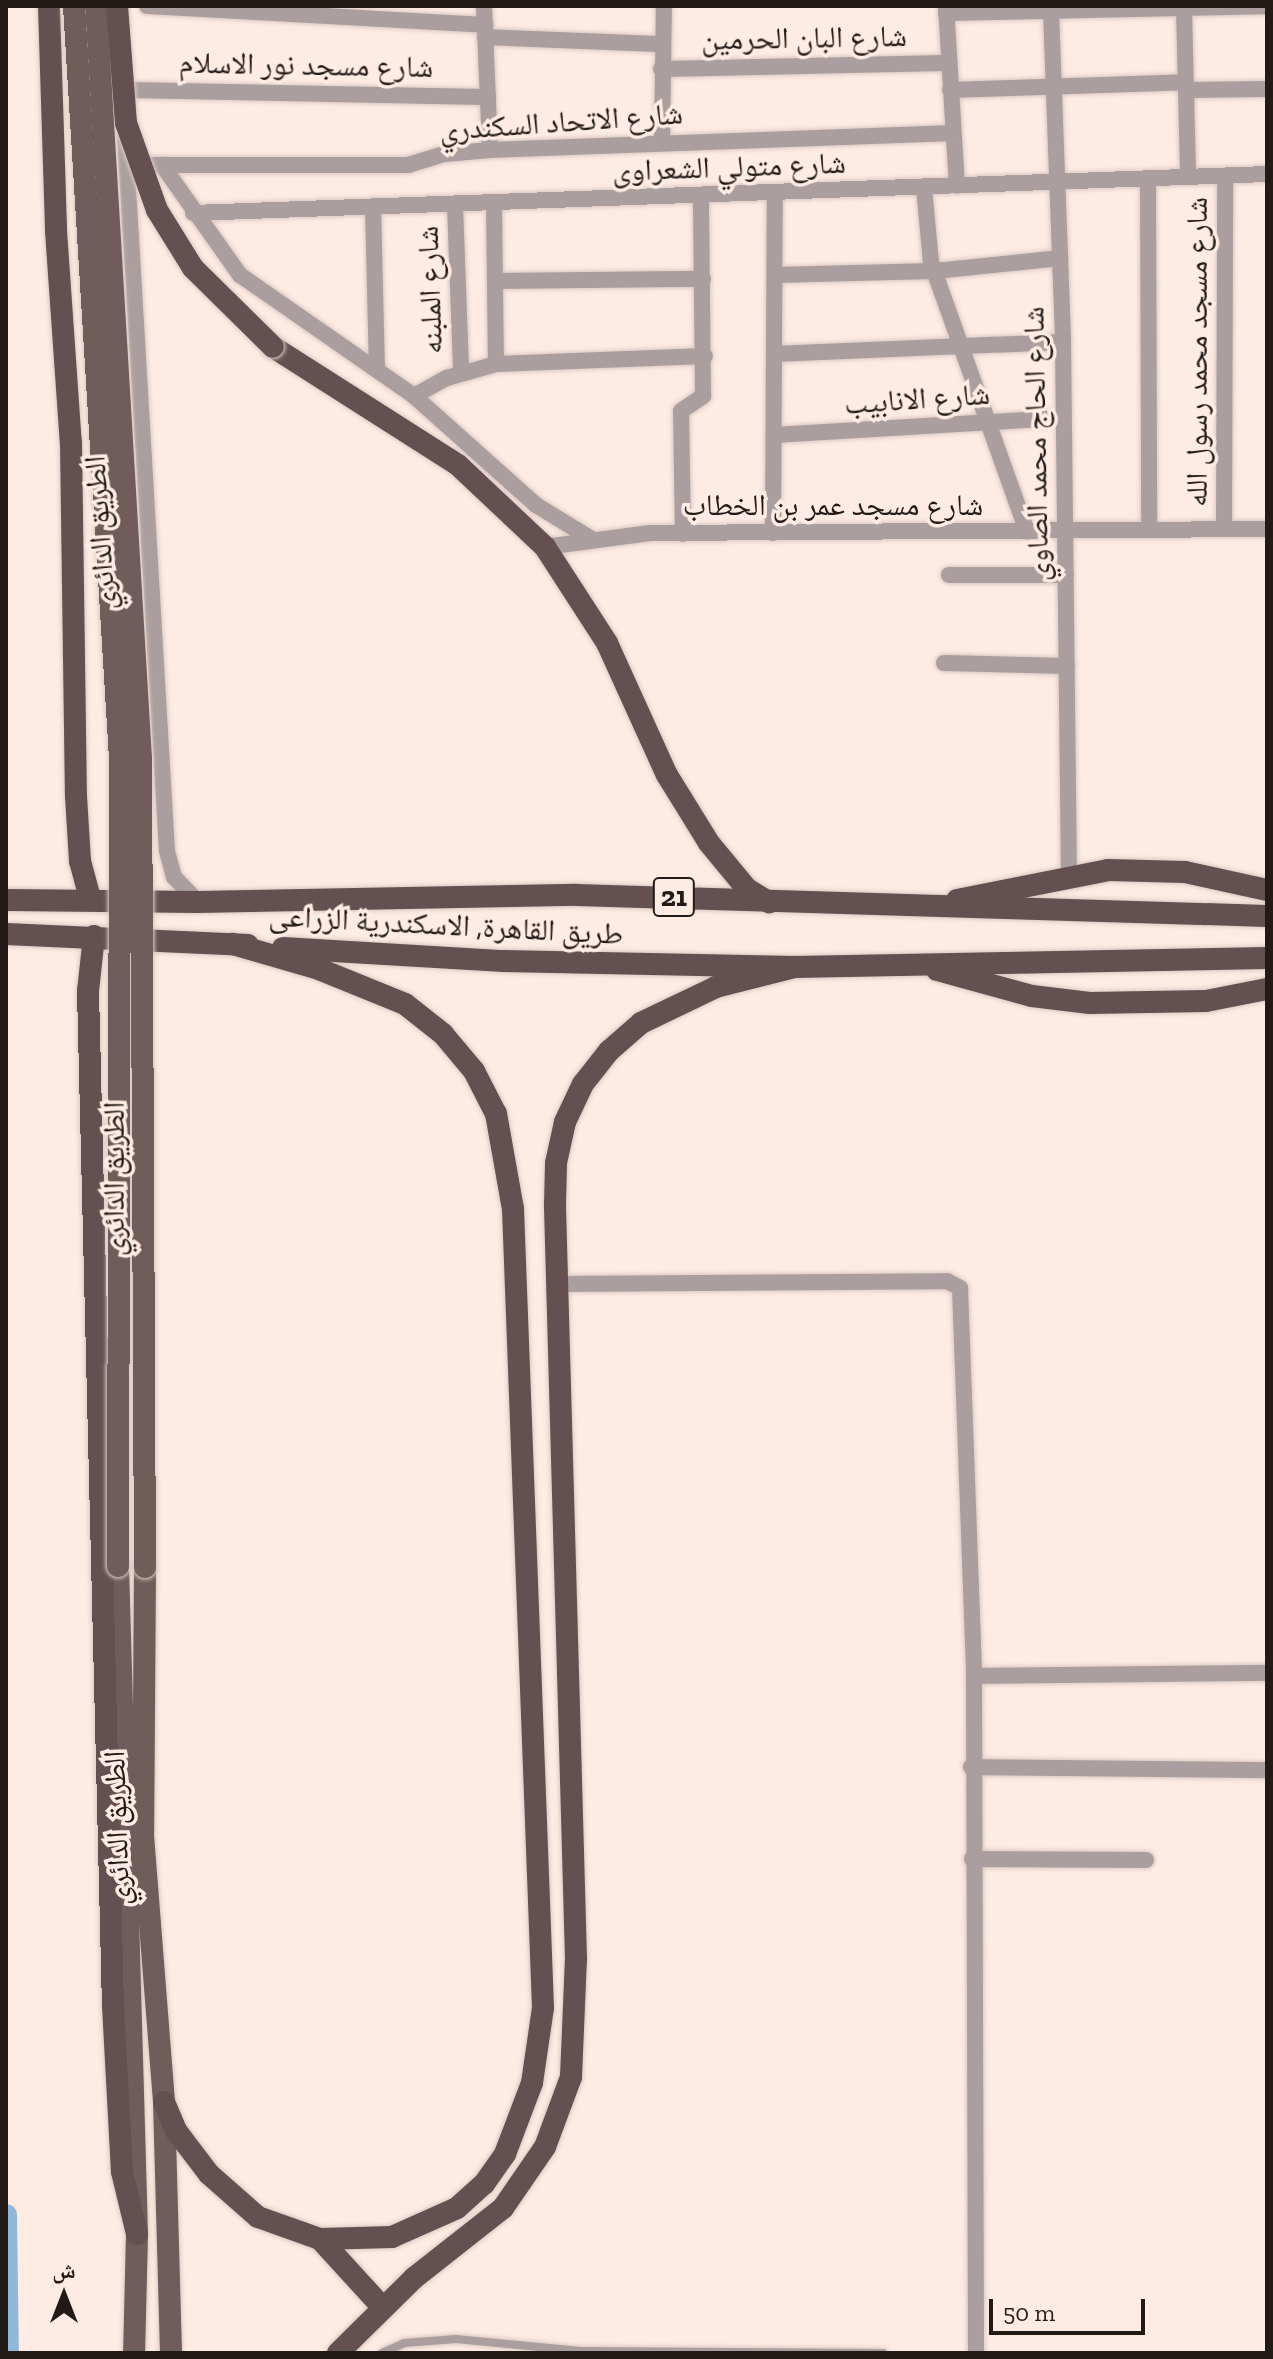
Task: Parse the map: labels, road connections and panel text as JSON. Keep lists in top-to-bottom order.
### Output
{
  "streets": {
    "highway": ["21", "طريق القاهرة, الاسكندرية الزراعى"],
    "main road": ["الطريق الدائري"],
    "street": [
      "شارع البان الحرمين",
      "شارع مسجد نور الاسلام",
      "شارع الاتحاد السكندري",
      "شارع متولي الشعراوى",
      "شارع الملبنه",
      "شارع مسجد محمد رسول الله",
      "شارع الانابيب",
      "شارع الحاج محمد الصاوي",
      "شارع مسجد عمر بن الخطاب"
    ]
  },
  "crossings": [
    ["شارع متولي الشعراوى", "شارع الملبنه"],
    ["شارع متولي الشعراوى", "شارع مسجد محمد رسول الله"],
    ["شارع متولي الشعراوى", "شارع الحاج محمد الصاوي"],
    ["شارع مسجد محمد رسول الله", "شارع مسجد عمر بن الخطاب"],
    ["شارع الانابيب", "شارع الحاج محمد الصاوي"],
    ["شارع الحاج محمد الصاوي", "شارع مسجد عمر بن الخطاب"]
  ],
  "scale_bar": "50 m",
  "north": "top"
}
